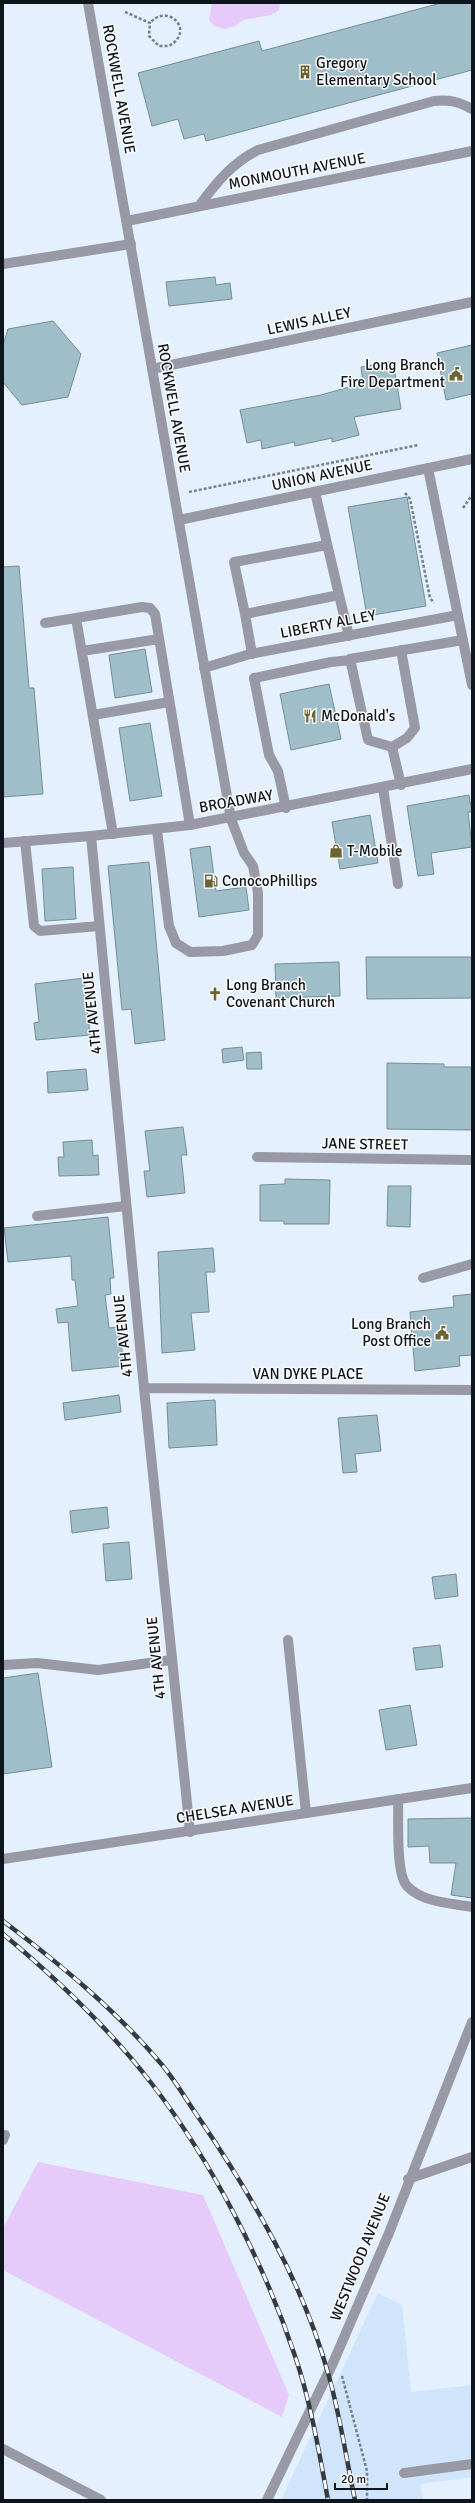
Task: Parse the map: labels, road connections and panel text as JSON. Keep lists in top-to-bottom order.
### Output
{
  "streets": {
    "street": [
      "ROCKWELL AVENUE",
      "MONMOUTH AVENUE",
      "LEWIS ALLEY",
      "UNION AVENUE",
      "LIBERTY ALLEY",
      "BROADWAY",
      "4TH AVENUE",
      "JANE STREET",
      "VAN DYKE PLACE",
      "CHELSEA AVENUE",
      "WESTWOOD AVENUE"
    ]
  },
  "crossings": [
    ["ROCKWELL AVENUE", "MONMOUTH AVENUE"],
    ["ROCKWELL AVENUE", "LEWIS ALLEY"],
    ["ROCKWELL AVENUE", "UNION AVENUE"],
    ["ROCKWELL AVENUE", "LIBERTY ALLEY"],
    ["ROCKWELL AVENUE", "BROADWAY"],
    ["BROADWAY", "4TH AVENUE"],
    ["4TH AVENUE", "VAN DYKE PLACE"],
    ["4TH AVENUE", "CHELSEA AVENUE"]
  ],
  "places": {
    "building": ["Gregory Elementary School"],
    "public building": ["Long Branch Fire Department", "Long Branch Post Office"],
    "restaurant": ["McDonald's"],
    "shop": ["T-Mobile"],
    "fuel station": ["ConocoPhillips"],
    "church": ["Long Branch Covenant Church"]
  },
  "scale_bar": "20 m"
}
